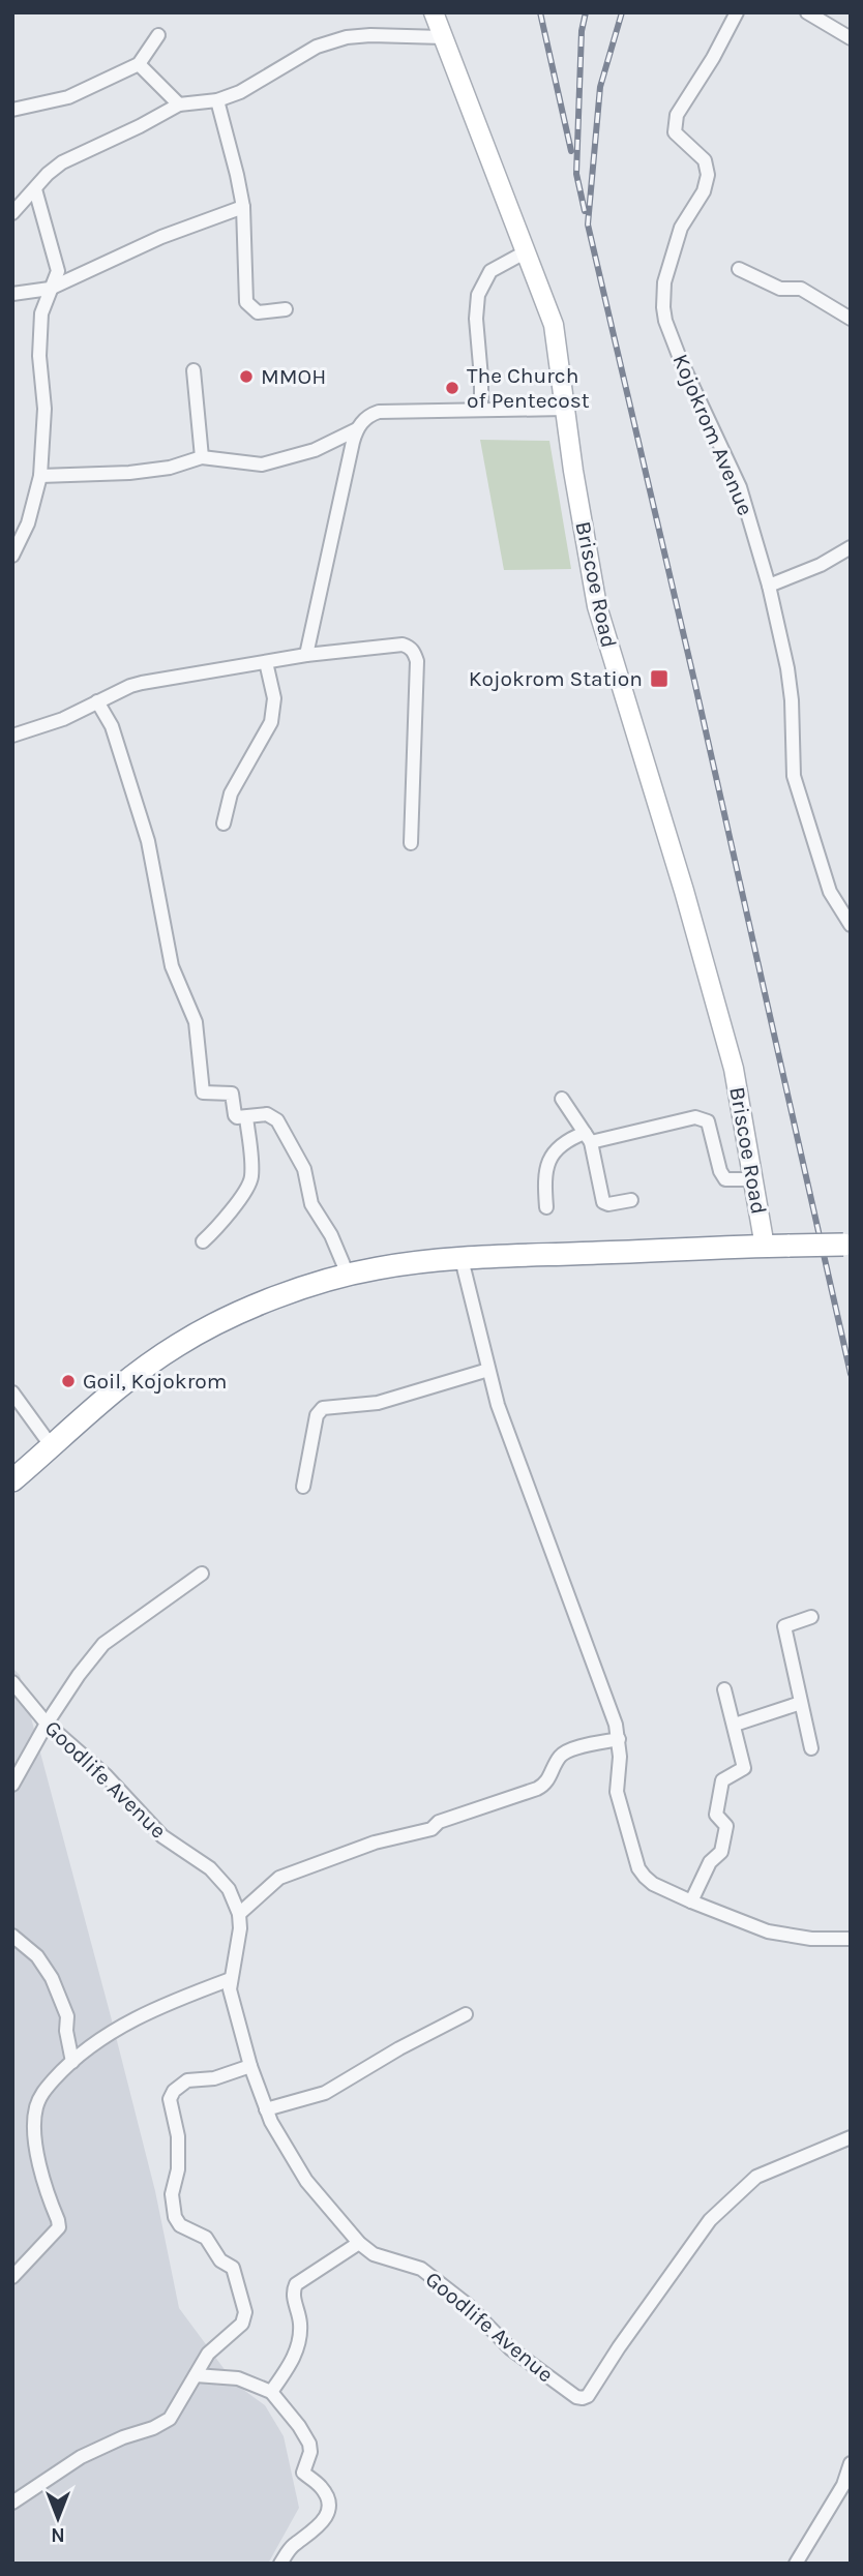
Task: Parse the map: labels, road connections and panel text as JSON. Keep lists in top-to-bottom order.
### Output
{
  "streets": {
    "street": ["Kojokrom Avenue", "Briscoe Road", "Goodlife Avenue"]
  },
  "places": {
    "other": ["MMOH", "The Church of Pentecost", "Goil, Kojokrom"],
    "transit": ["Kojokrom Station"]
  },
  "north": "bottom"
}
